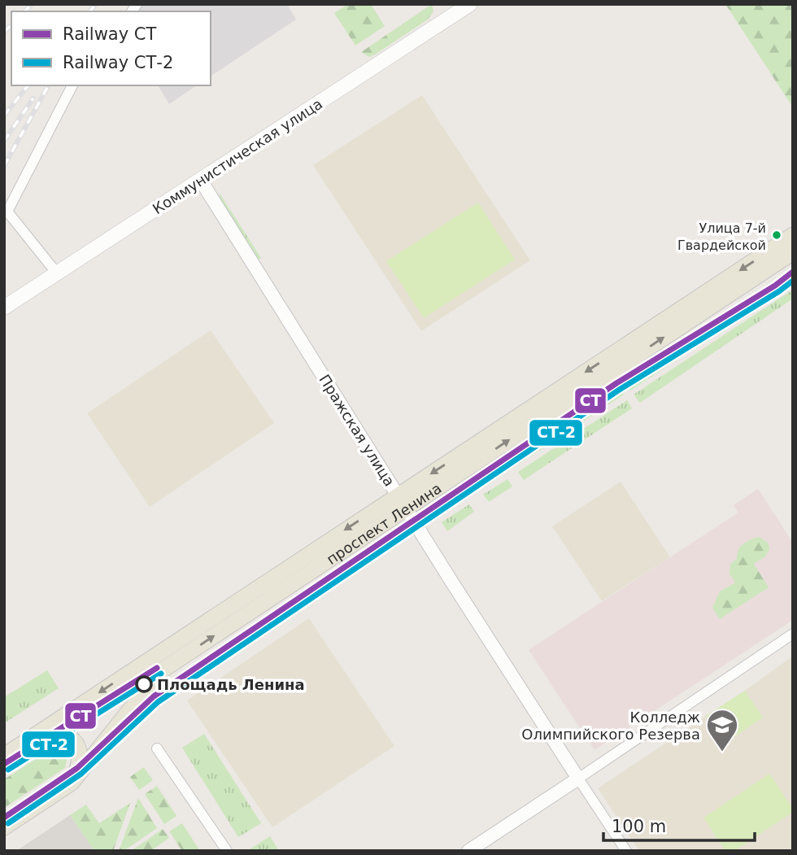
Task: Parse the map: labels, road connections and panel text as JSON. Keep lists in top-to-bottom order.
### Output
{
  "streets": {
    "main road": ["Коммунистическая улица", "проспект Ленина"],
    "street": ["Пражская улица"]
  },
  "crossings": [
    ["Коммунистическая улица", "Пражская улица"],
    ["Пражская улица", "проспект Ленина"]
  ],
  "places": {
    "other": ["Улица 7-й Гвардейской", "Площадь Ленина"],
    "school or university": ["Колледж Олимпийского Резерва"]
  },
  "lines": ["rail line СТ", "rail line СТ-2"],
  "legend": ["Railway СТ", "Railway СТ-2"],
  "scale_bar": "100 m"
}
